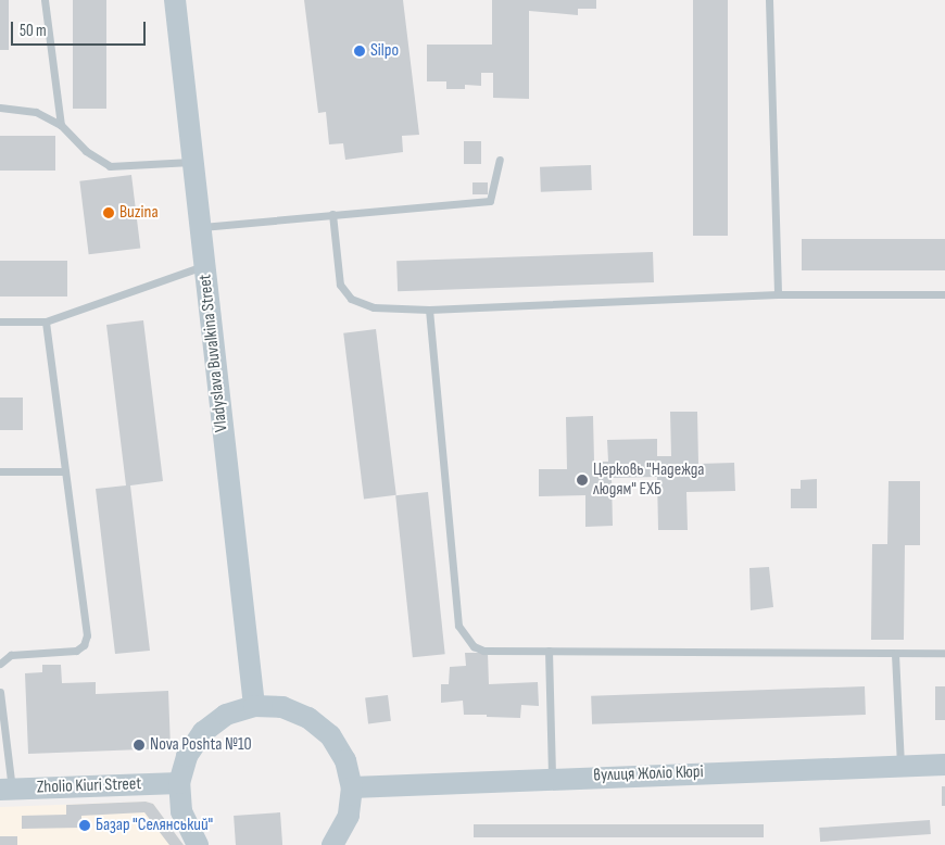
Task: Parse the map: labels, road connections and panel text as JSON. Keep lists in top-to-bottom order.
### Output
{
  "streets": {
    "street": ["Vladyslava Buvalkina Street", "вулиця Жоліо Кюрі", "Zholio Kiuri Street"]
  },
  "places": [
    "Silpo",
    "Buzina",
    "Церковь \"Надежда людям\" ЕХБ",
    "Nova Poshta №10",
    "Базар \"Селянський\""
  ],
  "scale_bar": "50 m"
}
